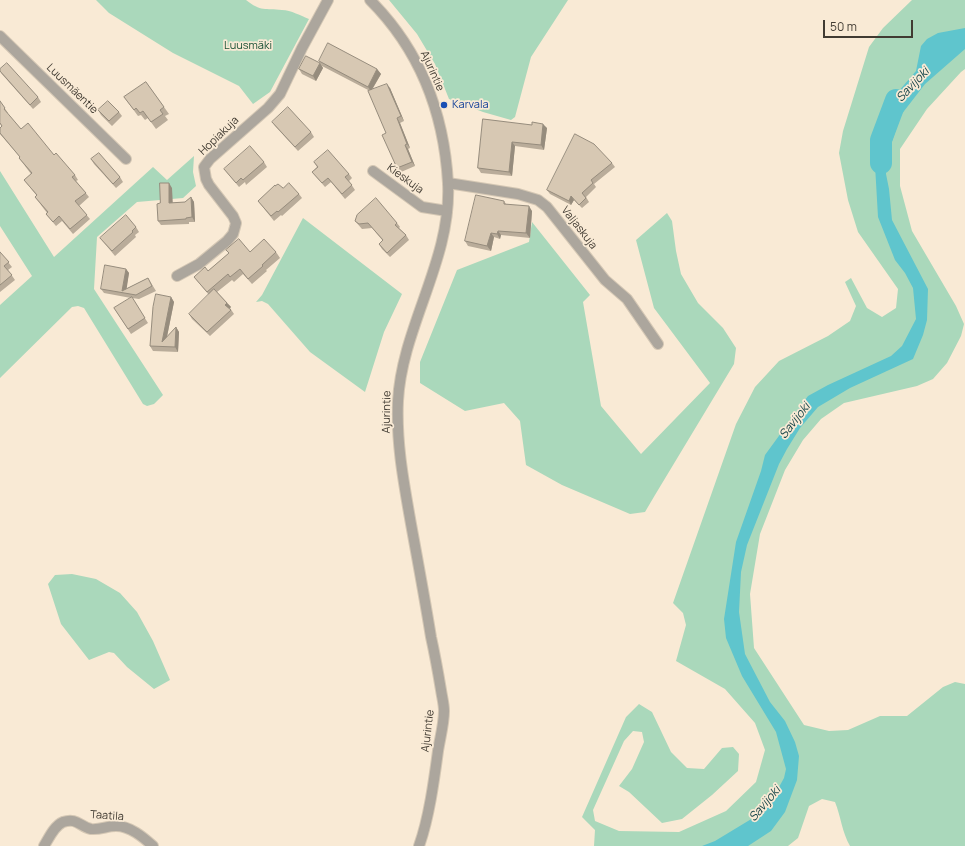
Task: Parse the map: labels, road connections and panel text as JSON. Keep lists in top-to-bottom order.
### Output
{
  "streets": {
    "street": [
      "Ajurintie",
      "Luusmäentie",
      "Hopiakuja",
      "Kieskuja",
      "Valjaskuja",
      "Taatila"
    ]
  },
  "crossings": [
    ["Ajurintie", "Kieskuja"],
    ["Ajurintie", "Valjaskuja"]
  ],
  "water": ["Savijoki"],
  "parks": ["Luusmäki"],
  "places": ["Karvala"],
  "scale_bar": "50 m"
}
